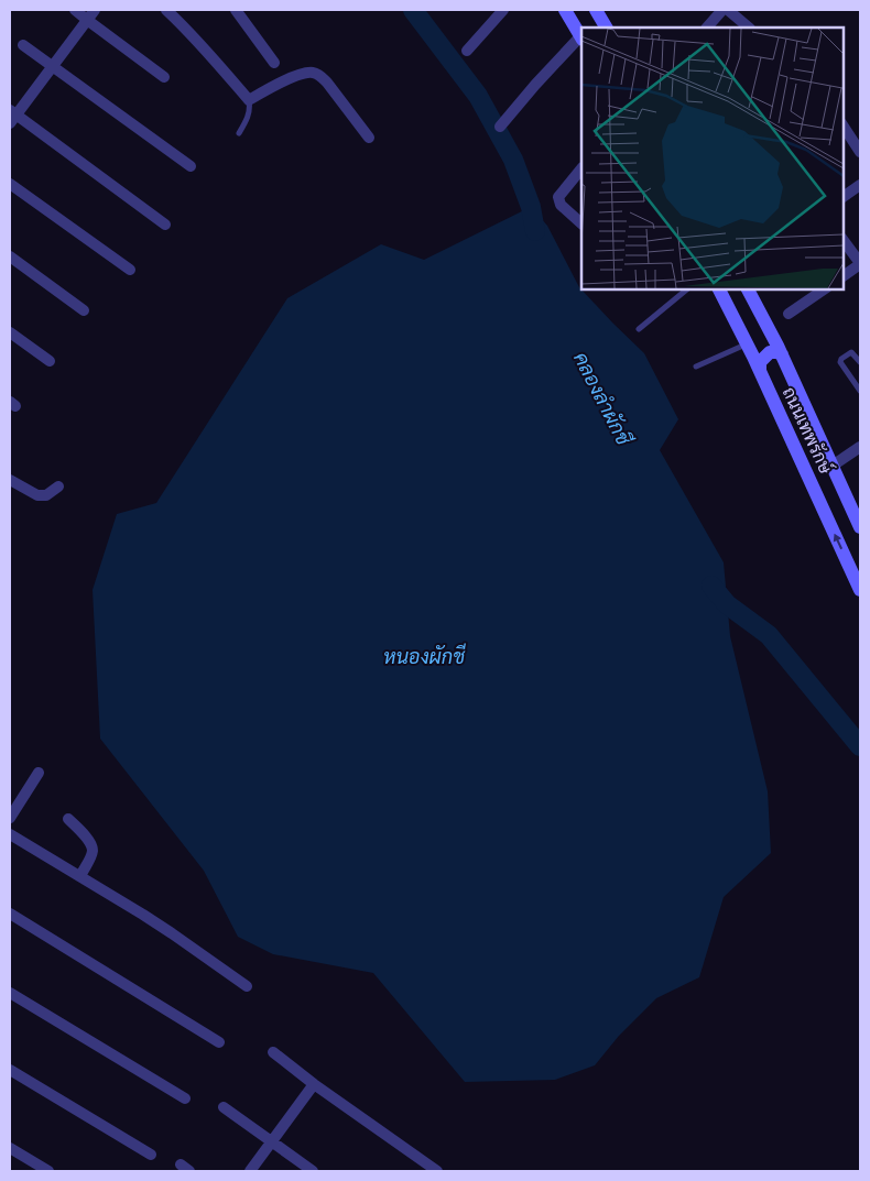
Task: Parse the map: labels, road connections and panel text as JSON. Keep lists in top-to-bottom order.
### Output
{
  "streets": {
    "main road": ["ถนนเทพรักษ์"]
  },
  "water": ["คลองลำผักชี", "หนองผักชี"]
}
